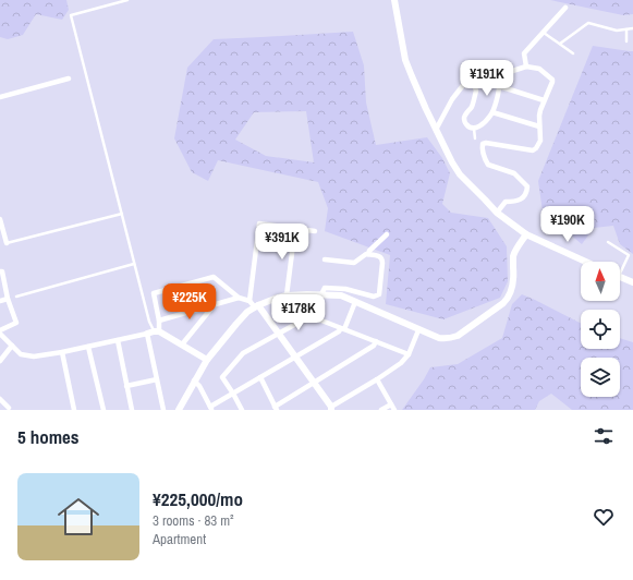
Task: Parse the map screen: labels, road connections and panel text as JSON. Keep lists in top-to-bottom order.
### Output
{
  "north": "top",
  "page": {
    "price": [
      "¥191K",
      "¥190K",
      "¥391K",
      "¥225K",
      "¥178K"
    ],
    "heading": "5 homes",
    "list": [
      {
        "name": "¥225,000/mo",
        "note": "3 rooms · 83 m² · Apartment"
      }
    ]
  }
}
